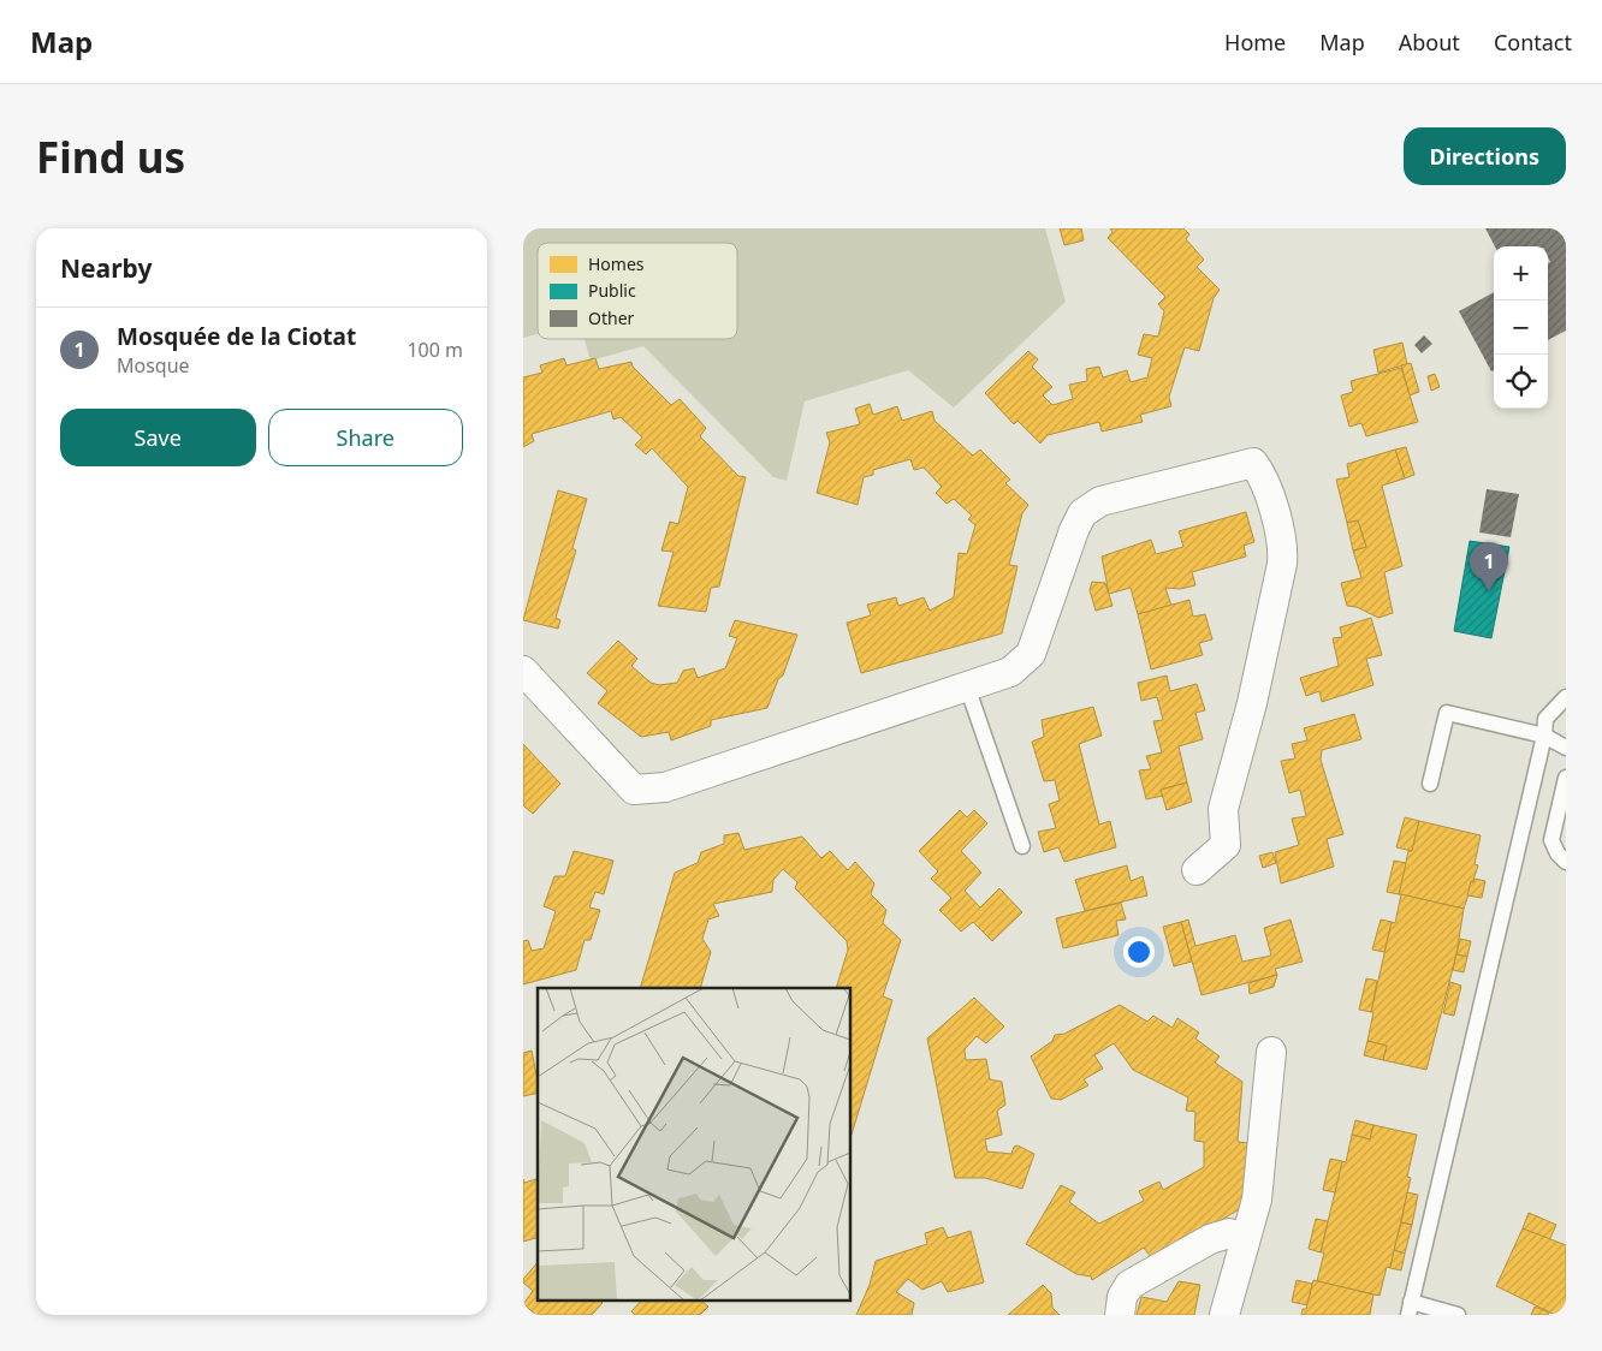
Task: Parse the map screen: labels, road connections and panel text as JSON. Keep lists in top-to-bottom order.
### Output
{
  "legend": ["Homes", "Public", "Other"],
  "page": {
    "header": "Map",
    "nav": [
      "Home",
      "Map",
      "About",
      "Contact"
    ],
    "buttons": [
      "Directions",
      ["Save", "Share"]
    ],
    "title": "Find us",
    "heading": "Nearby",
    "map_buttons": ["+", "−"],
    "list": [
      {
        "mark": "1",
        "name": "Mosquée de la Ciotat",
        "note": "Mosque",
        "value": "100 m"
      }
    ],
    "pins": "1"
  }
}
